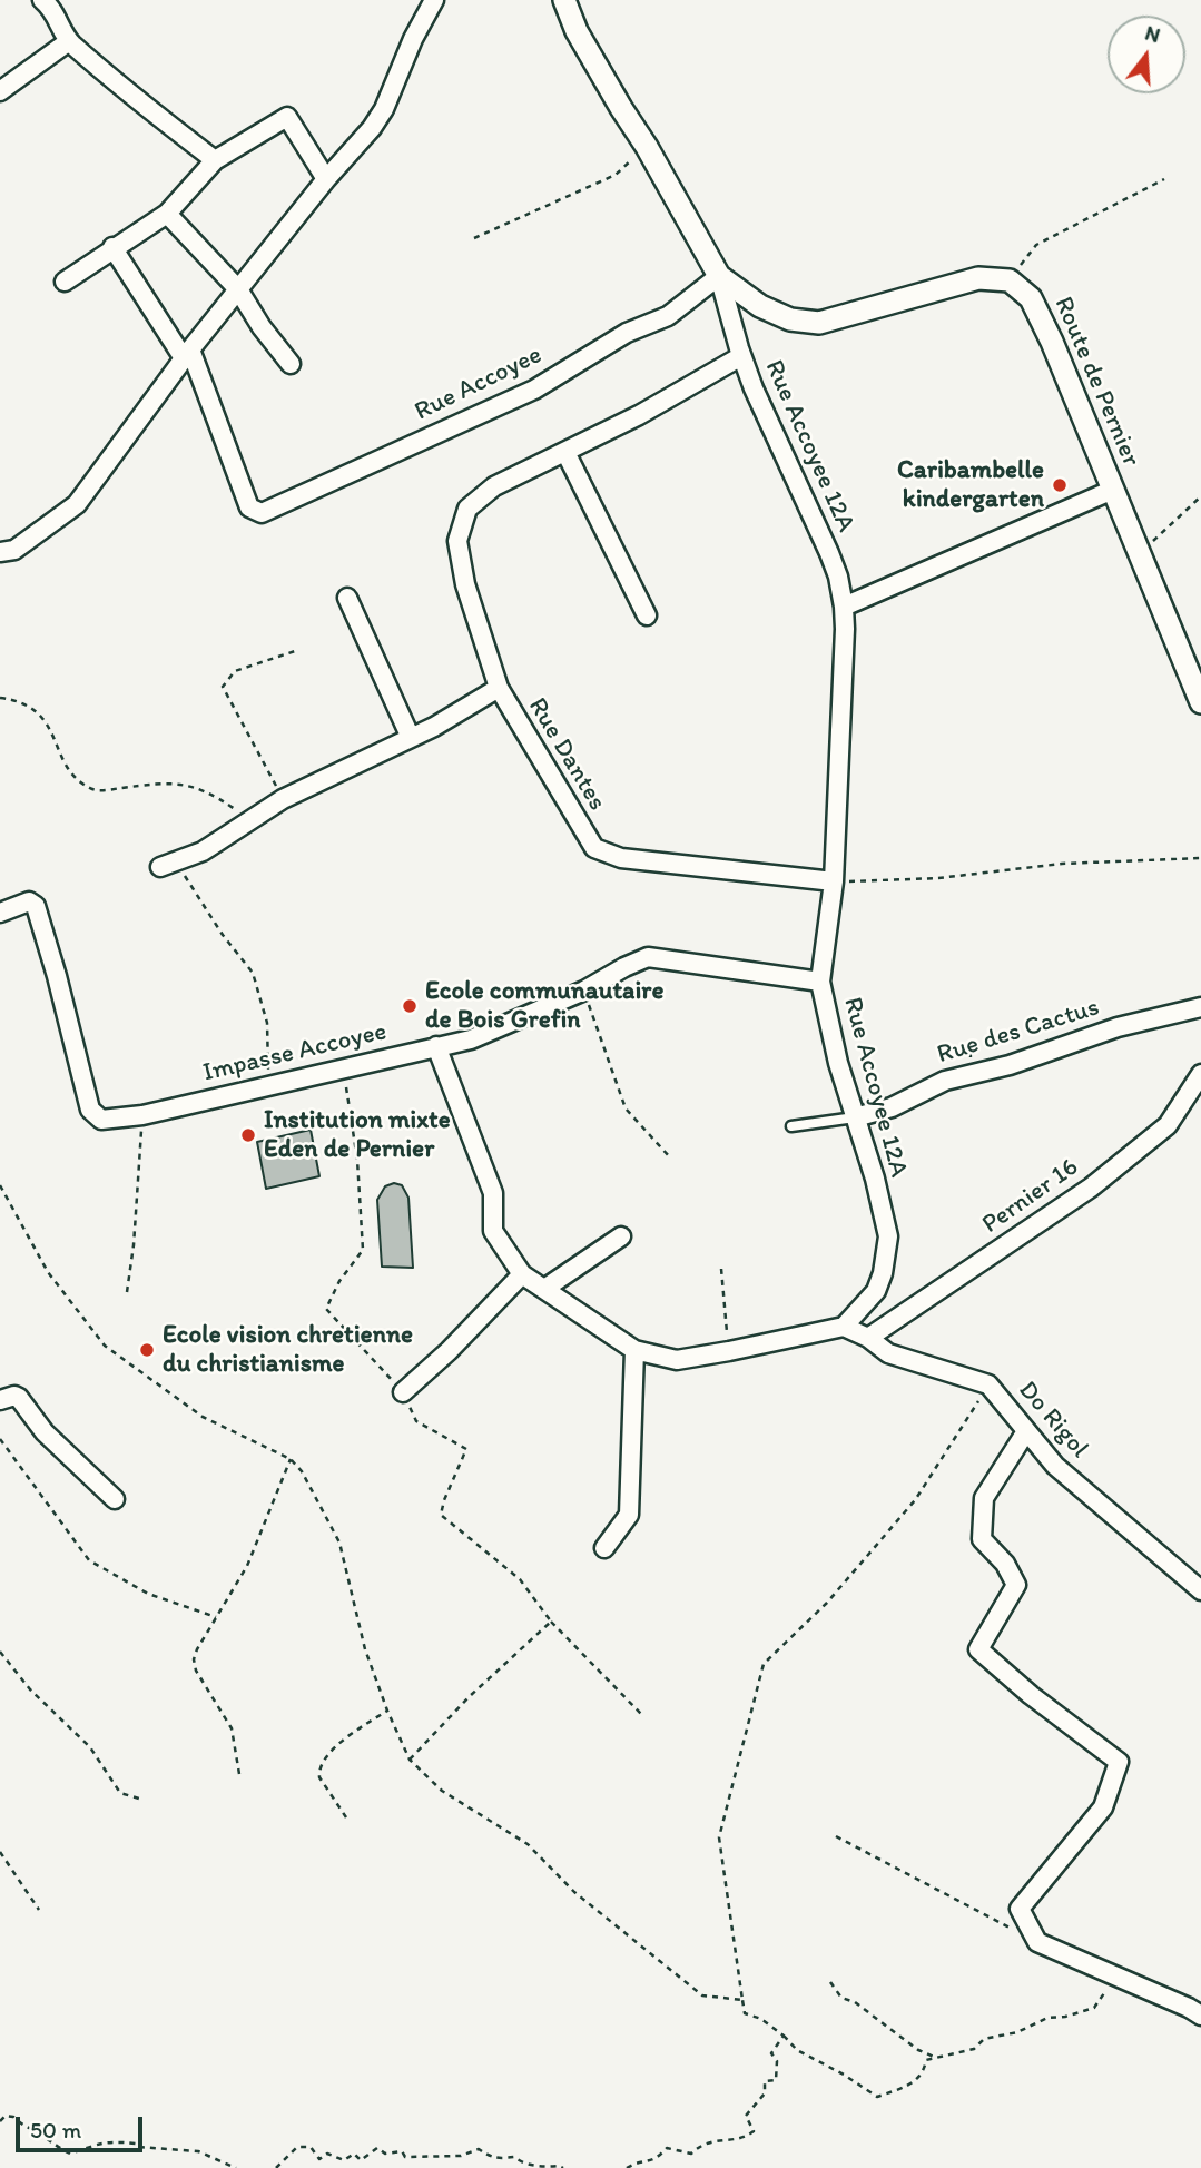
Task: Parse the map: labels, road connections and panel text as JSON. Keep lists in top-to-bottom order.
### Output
{
  "streets": {
    "street": [
      "Route de Pernier",
      "Rue Accoyee",
      "Rue Accoyee 12A",
      "Rue Dantes",
      "Rue des Cactus",
      "Impasse Accoyee",
      "Pernier 16",
      "Do Rigol"
    ]
  },
  "crossings": [
    ["Rue Accoyee", "Rue Accoyee 12A"],
    ["Rue Accoyee 12A", "Rue Dantes"],
    ["Rue Accoyee 12A", "Rue des Cactus"],
    ["Rue Accoyee 12A", "Impasse Accoyee"],
    ["Rue Accoyee 12A", "Do Rigol"],
    ["Pernier 16", "Do Rigol"]
  ],
  "places": [
    "Caribambelle kindergarten",
    "Ecole communautaire de Bois Grefin",
    "Institution mixte Eden de Pernier",
    "Ecole vision chretienne du christianisme"
  ],
  "scale_bar": "50 m",
  "north": "top"
}
